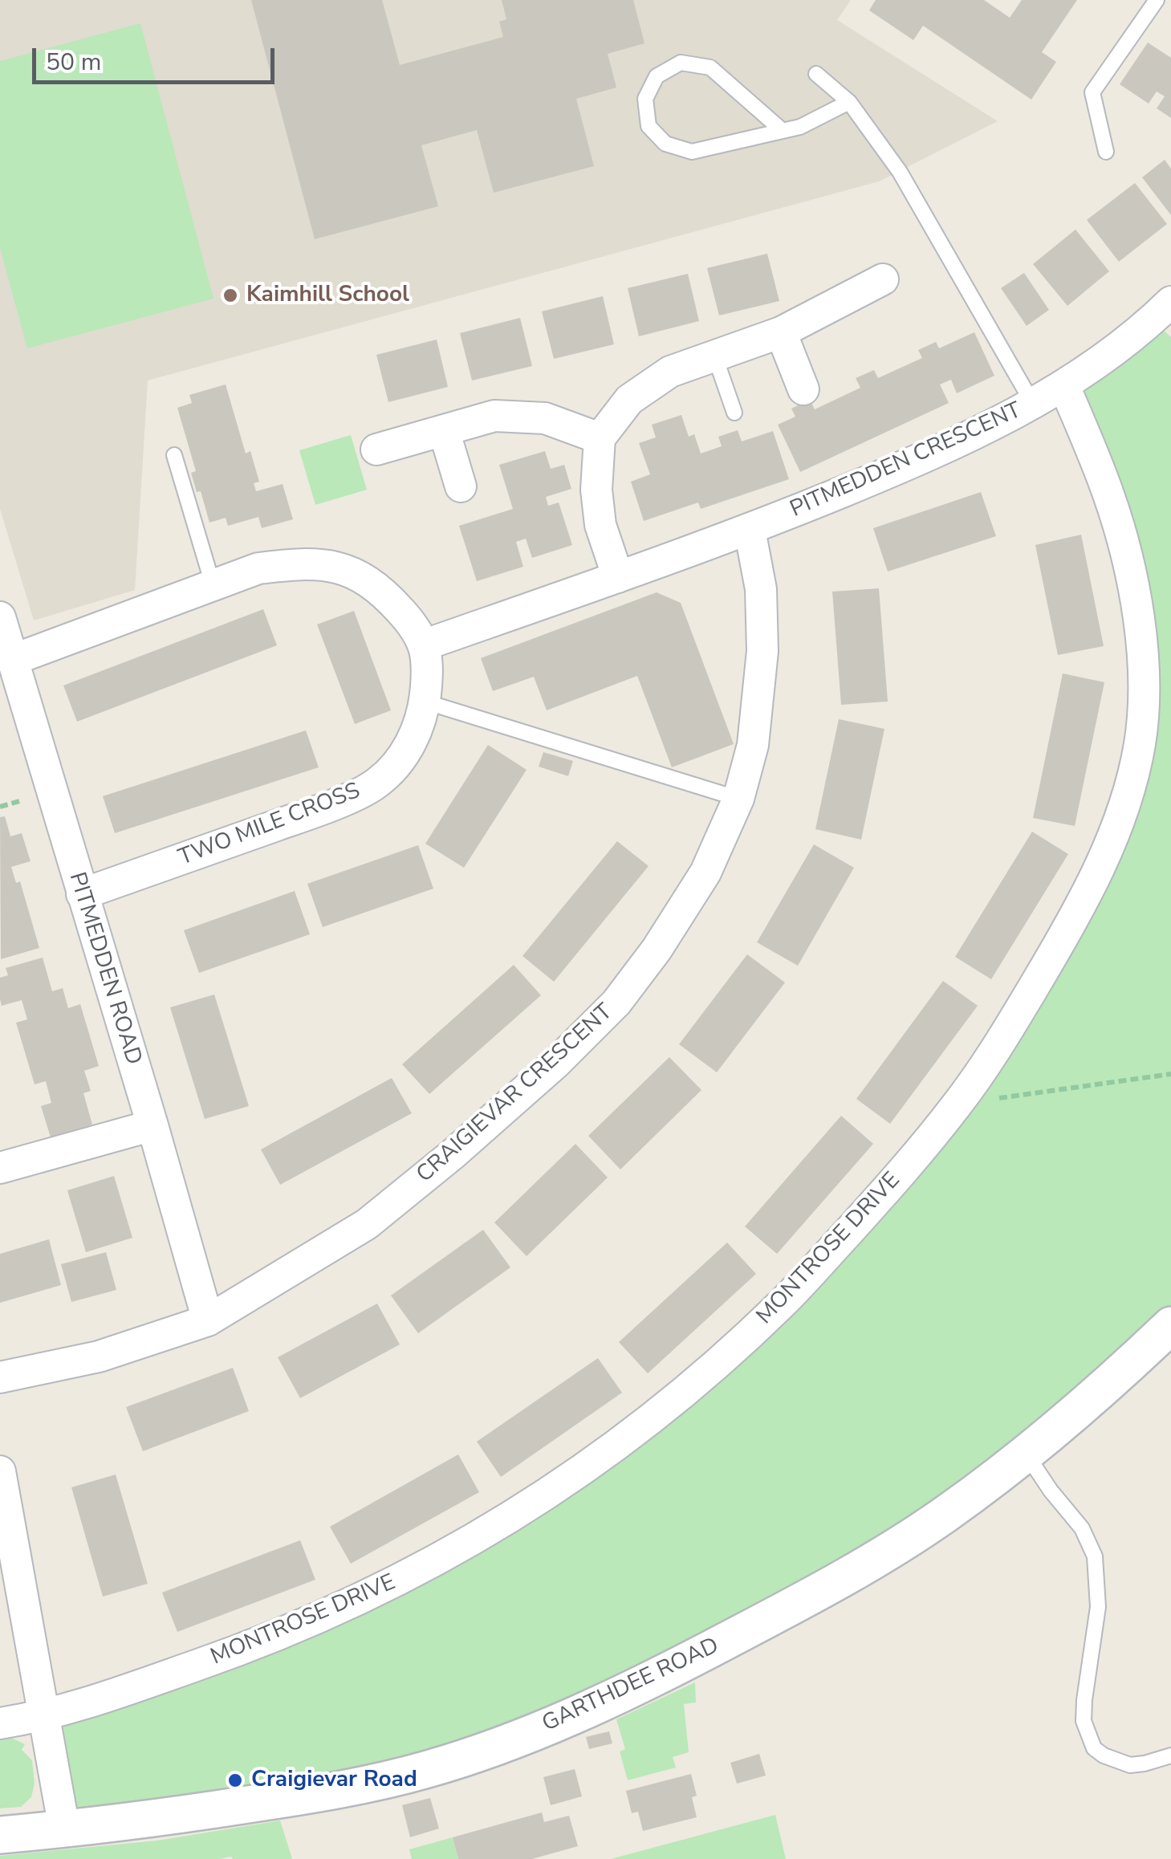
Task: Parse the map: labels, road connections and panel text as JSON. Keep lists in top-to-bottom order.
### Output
{
  "streets": {
    "street": [
      "PITMEDDEN CRESCENT",
      "TWO MILE CROSS",
      "PITMEDDEN ROAD",
      "CRAIGIEVAR CRESCENT",
      "MONTROSE DRIVE",
      "GARTHDEE ROAD"
    ]
  },
  "crossings": [
    ["PITMEDDEN CRESCENT", "TWO MILE CROSS"],
    ["PITMEDDEN CRESCENT", "CRAIGIEVAR CRESCENT"],
    ["PITMEDDEN CRESCENT", "MONTROSE DRIVE"],
    ["TWO MILE CROSS", "PITMEDDEN ROAD"],
    ["PITMEDDEN ROAD", "CRAIGIEVAR CRESCENT"]
  ],
  "places": ["Kaimhill School", "Craigievar Road"],
  "scale_bar": "50 m"
}
